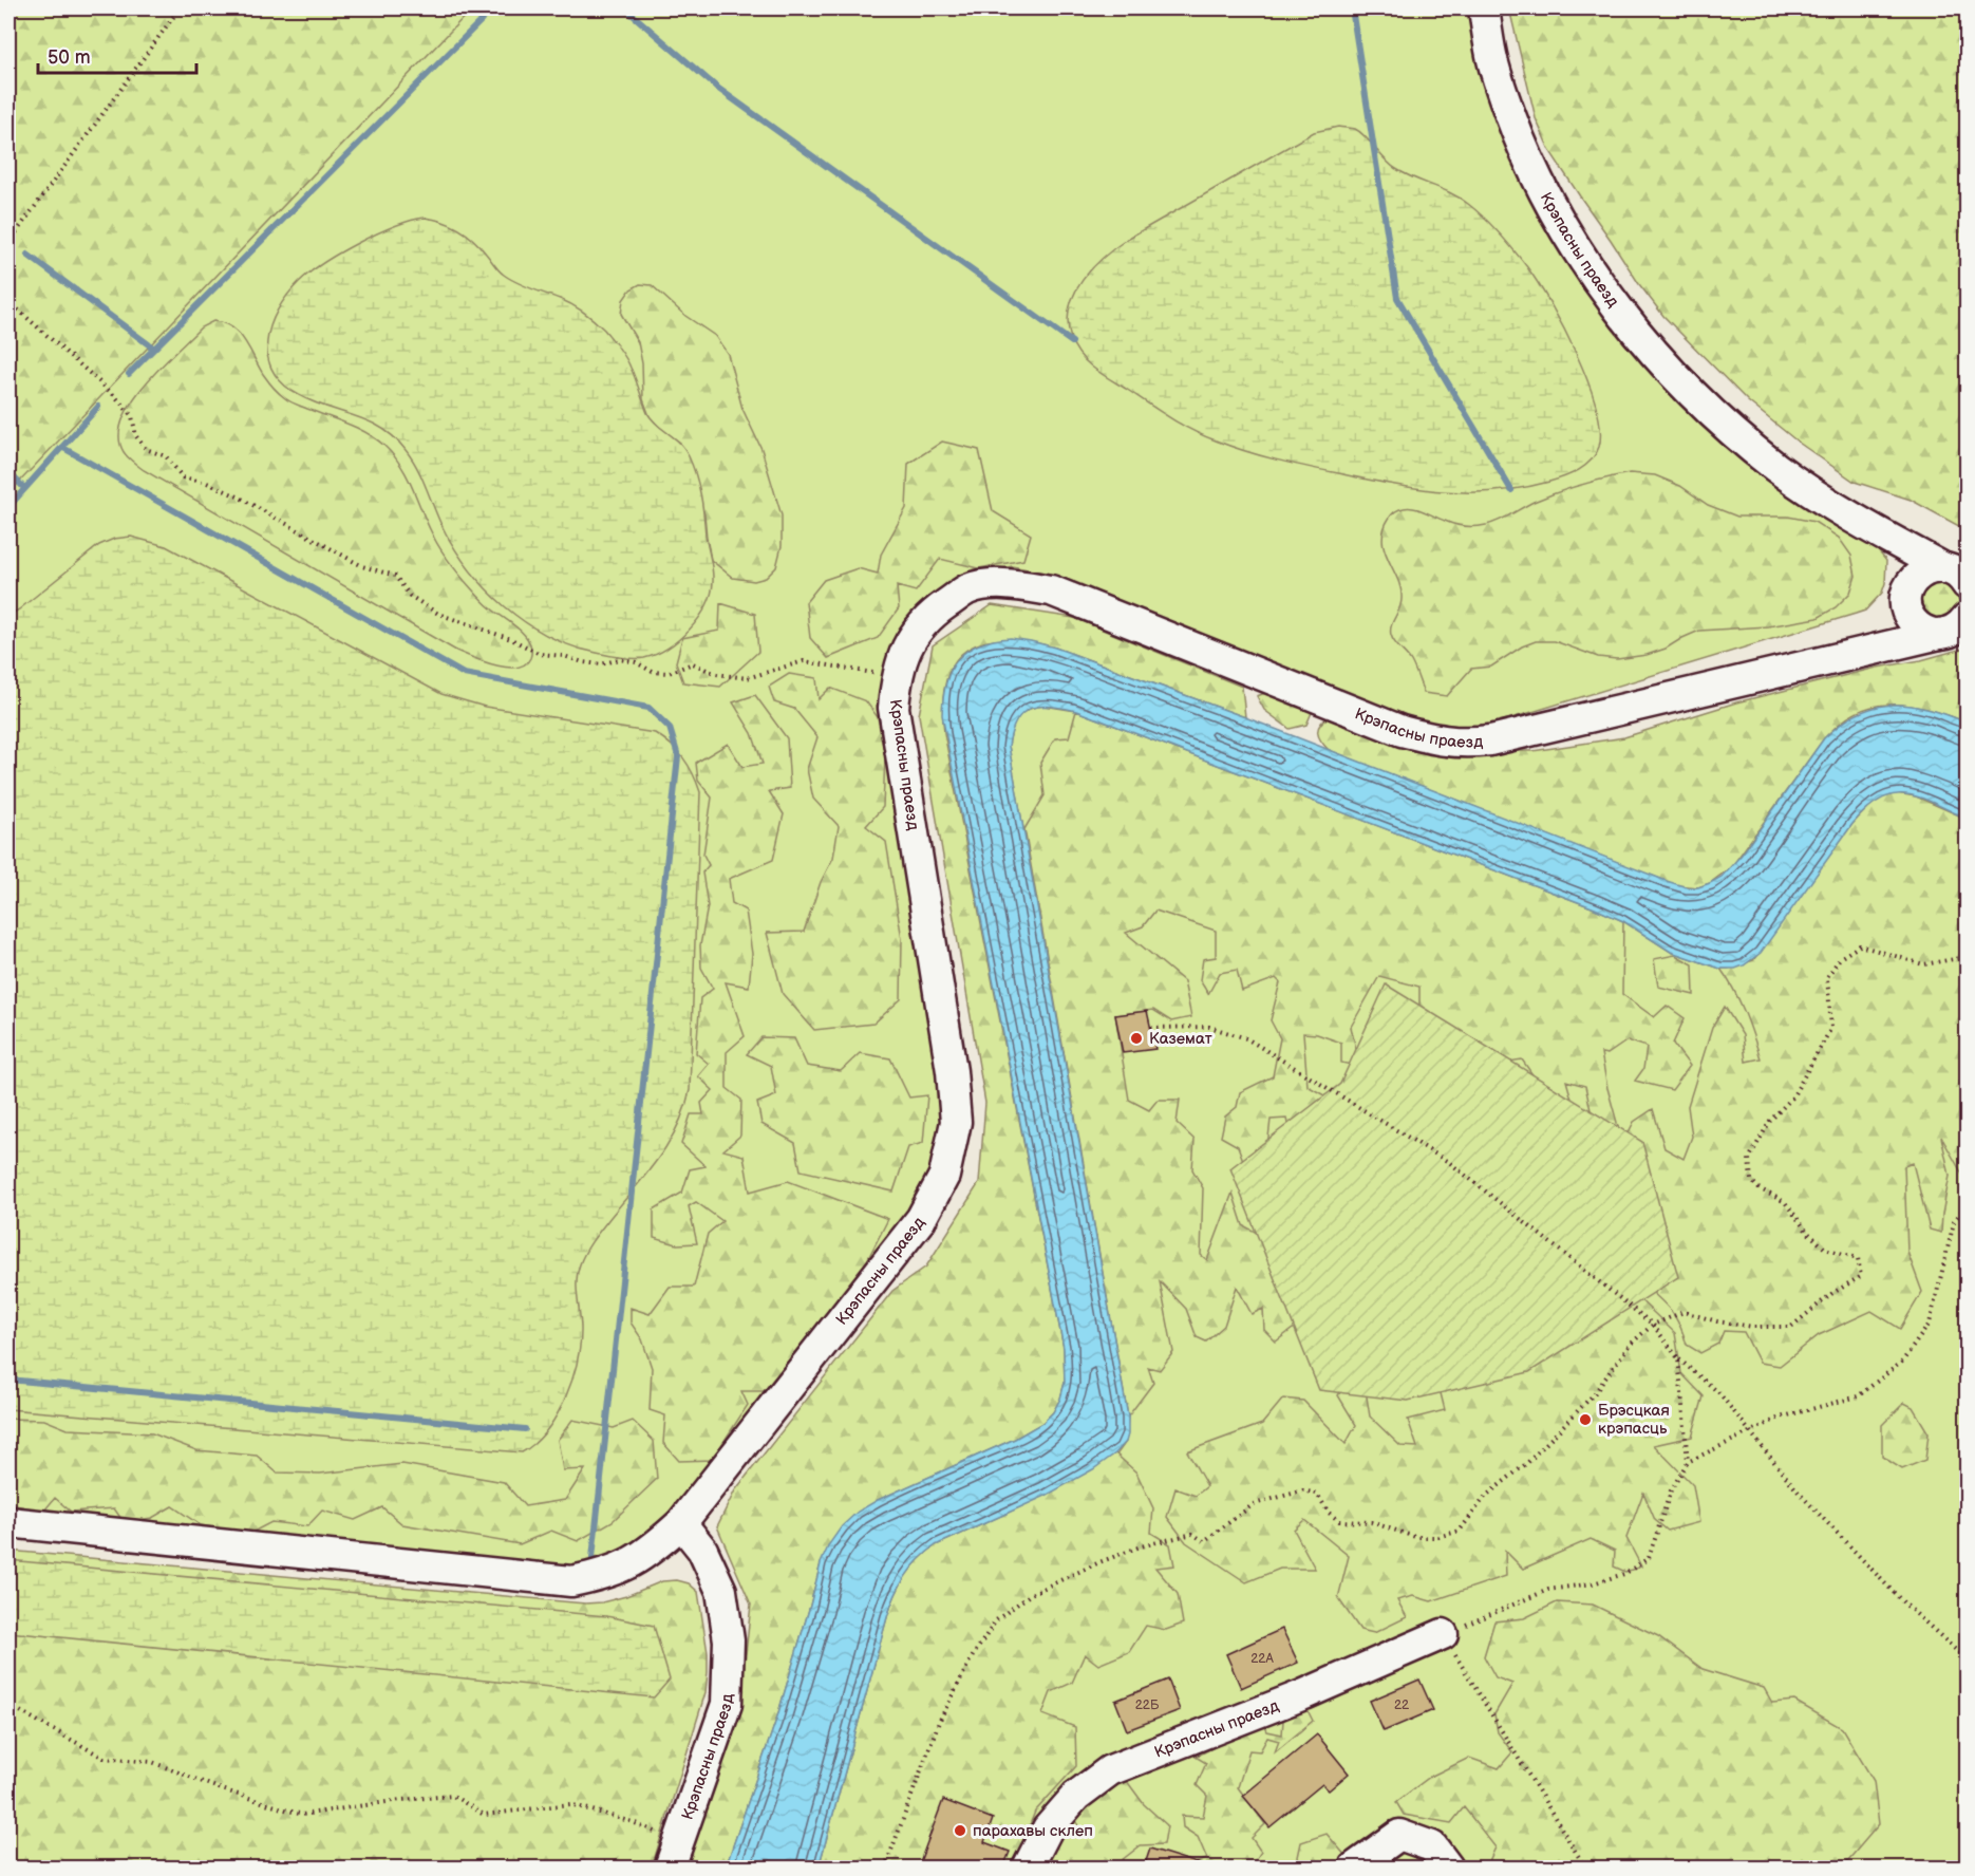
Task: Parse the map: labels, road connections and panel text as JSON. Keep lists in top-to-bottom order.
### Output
{
  "streets": {
    "street": ["Крэпасны праезд"]
  },
  "places": ["Каземат", "Брэсцкая крэпасць", "парахавы склеп"],
  "house_numbers": ["22А", "22Б", "22"],
  "scale_bar": "50 m"
}
